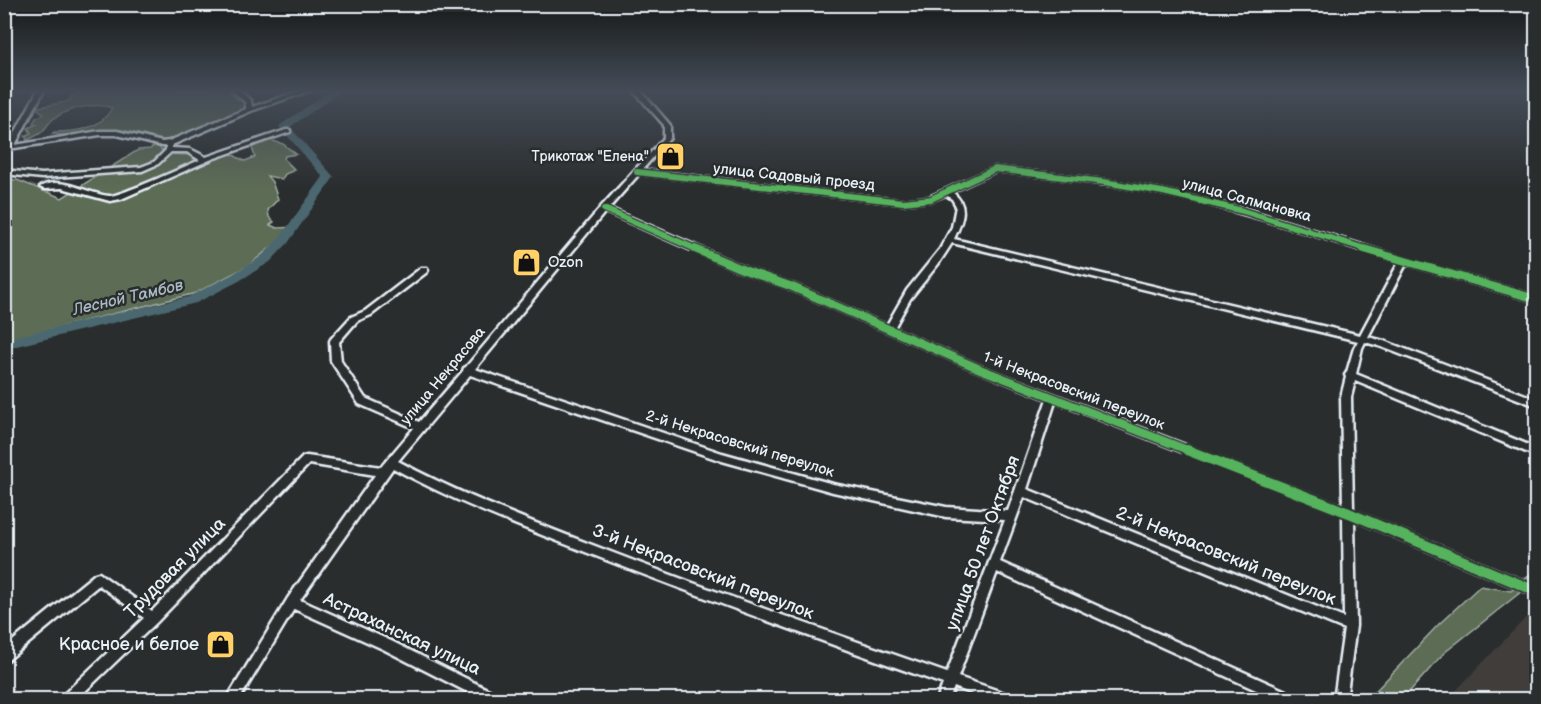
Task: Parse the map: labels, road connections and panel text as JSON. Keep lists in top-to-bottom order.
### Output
{
  "streets": {
    "street": [
      "улица Садовый проезд",
      "улица Салмановка",
      "улица Некрасова",
      "1-й Некрасовский переулок",
      "2-й Некрасовский переулок",
      "улица 50 лет Октября",
      "Трудовая улица",
      "3-й Некрасовский переулок",
      "Астраханская улица"
    ]
  },
  "crossings": [
    ["улица Садовый проезд", "улица Салмановка"],
    ["улица Садовый проезд", "улица Некрасова"],
    ["улица Некрасова", "1-й Некрасовский переулок"],
    ["улица Некрасова", "2-й Некрасовский переулок"],
    ["улица Некрасова", "Трудовая улица"],
    ["улица Некрасова", "3-й Некрасовский переулок"],
    ["улица Некрасова", "Астраханская улица"],
    ["1-й Некрасовский переулок", "улица 50 лет Октября"],
    ["2-й Некрасовский переулок", "улица 50 лет Октября"],
    ["улица 50 лет Октября", "3-й Некрасовский переулок"]
  ],
  "water": ["Лесной Тамбов"],
  "places": {
    "shop": ["Трикотаж \"Елена\"", "Ozon", "Красное и белое"]
  }
}
